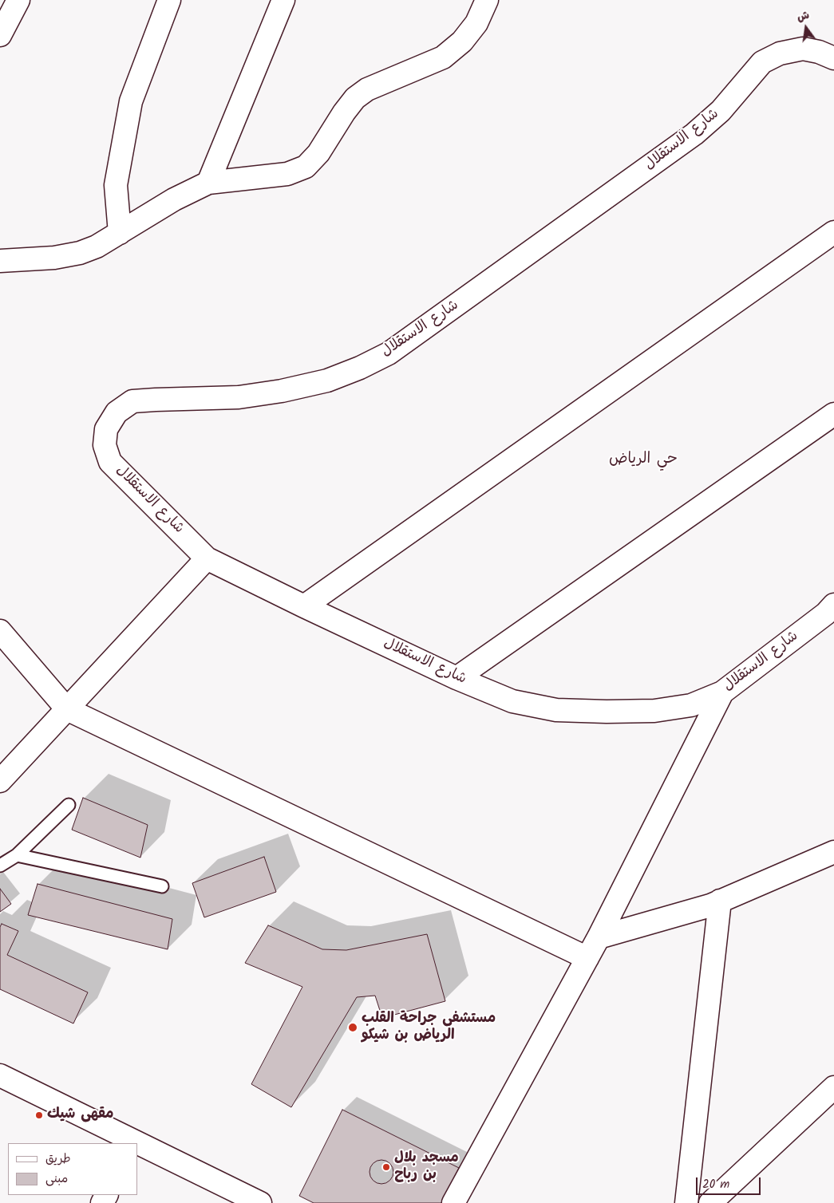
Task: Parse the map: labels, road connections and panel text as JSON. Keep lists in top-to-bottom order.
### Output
{
  "streets": {
    "street": ["شارع الاستقلال"]
  },
  "districts": ["حي الرياض"],
  "places": ["مستشفى جراحة القلب الرياض بن شيكو", "مقهى شيك", "مسجد بلال بن رباح"],
  "legend": ["طريق", "مبنى"],
  "scale_bar": "20 m",
  "north": "top"
}
